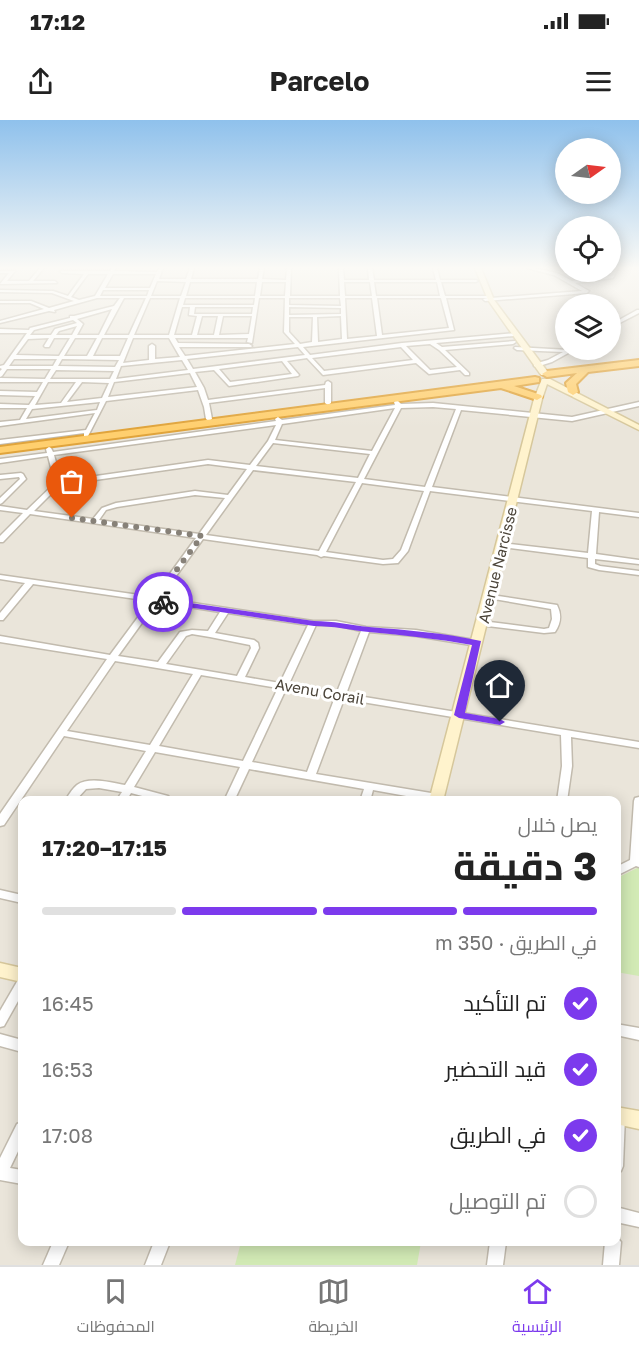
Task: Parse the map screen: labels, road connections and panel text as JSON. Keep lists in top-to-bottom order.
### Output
{
  "streets": {
    "street": ["Avenue Narcisse", "Avenu Corail"]
  },
  "crossings": [
    ["Avenue Narcisse", "Avenu Corail"]
  ],
  "north": "right",
  "page": {
    "status": "17:12",
    "header": "Parcelo",
    "heading": ["3 دقيقة", "يصل خلال", "17:15–17:20"],
    "bar": "في الطريق · 350 m",
    "list": [
      ["تم التأكيد", "16:45"],
      ["قيد التحضير", "16:53"],
      ["في الطريق", "17:08"],
      "تم التوصيل"
    ],
    "tabs": ["الرئيسية", "الخريطة", "المحفوظات"]
  }
}
